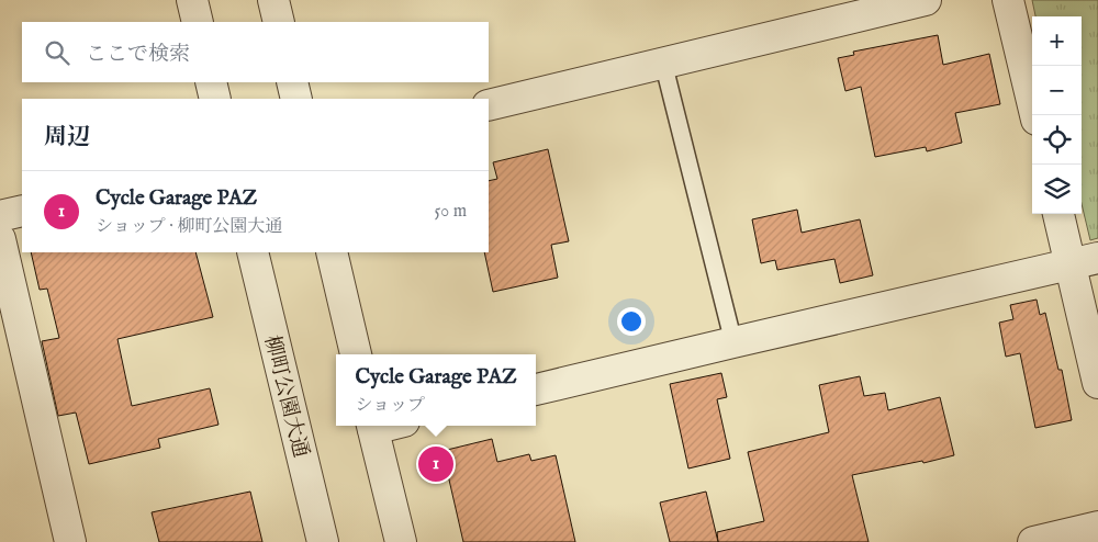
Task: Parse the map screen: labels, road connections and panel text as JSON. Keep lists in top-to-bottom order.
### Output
{
  "streets": {
    "street": ["柳町公園大通"]
  },
  "page": {
    "map_buttons": ["+", "−"],
    "search": "ここで検索",
    "heading": "周辺",
    "list": [
      {
        "mark": "1",
        "name": "Cycle Garage PAZ",
        "note": "ショップ · 柳町公園大通",
        "value": "50 m"
      }
    ],
    "popup": ["Cycle Garage PAZ", "ショップ"],
    "pins": "1"
  }
}
